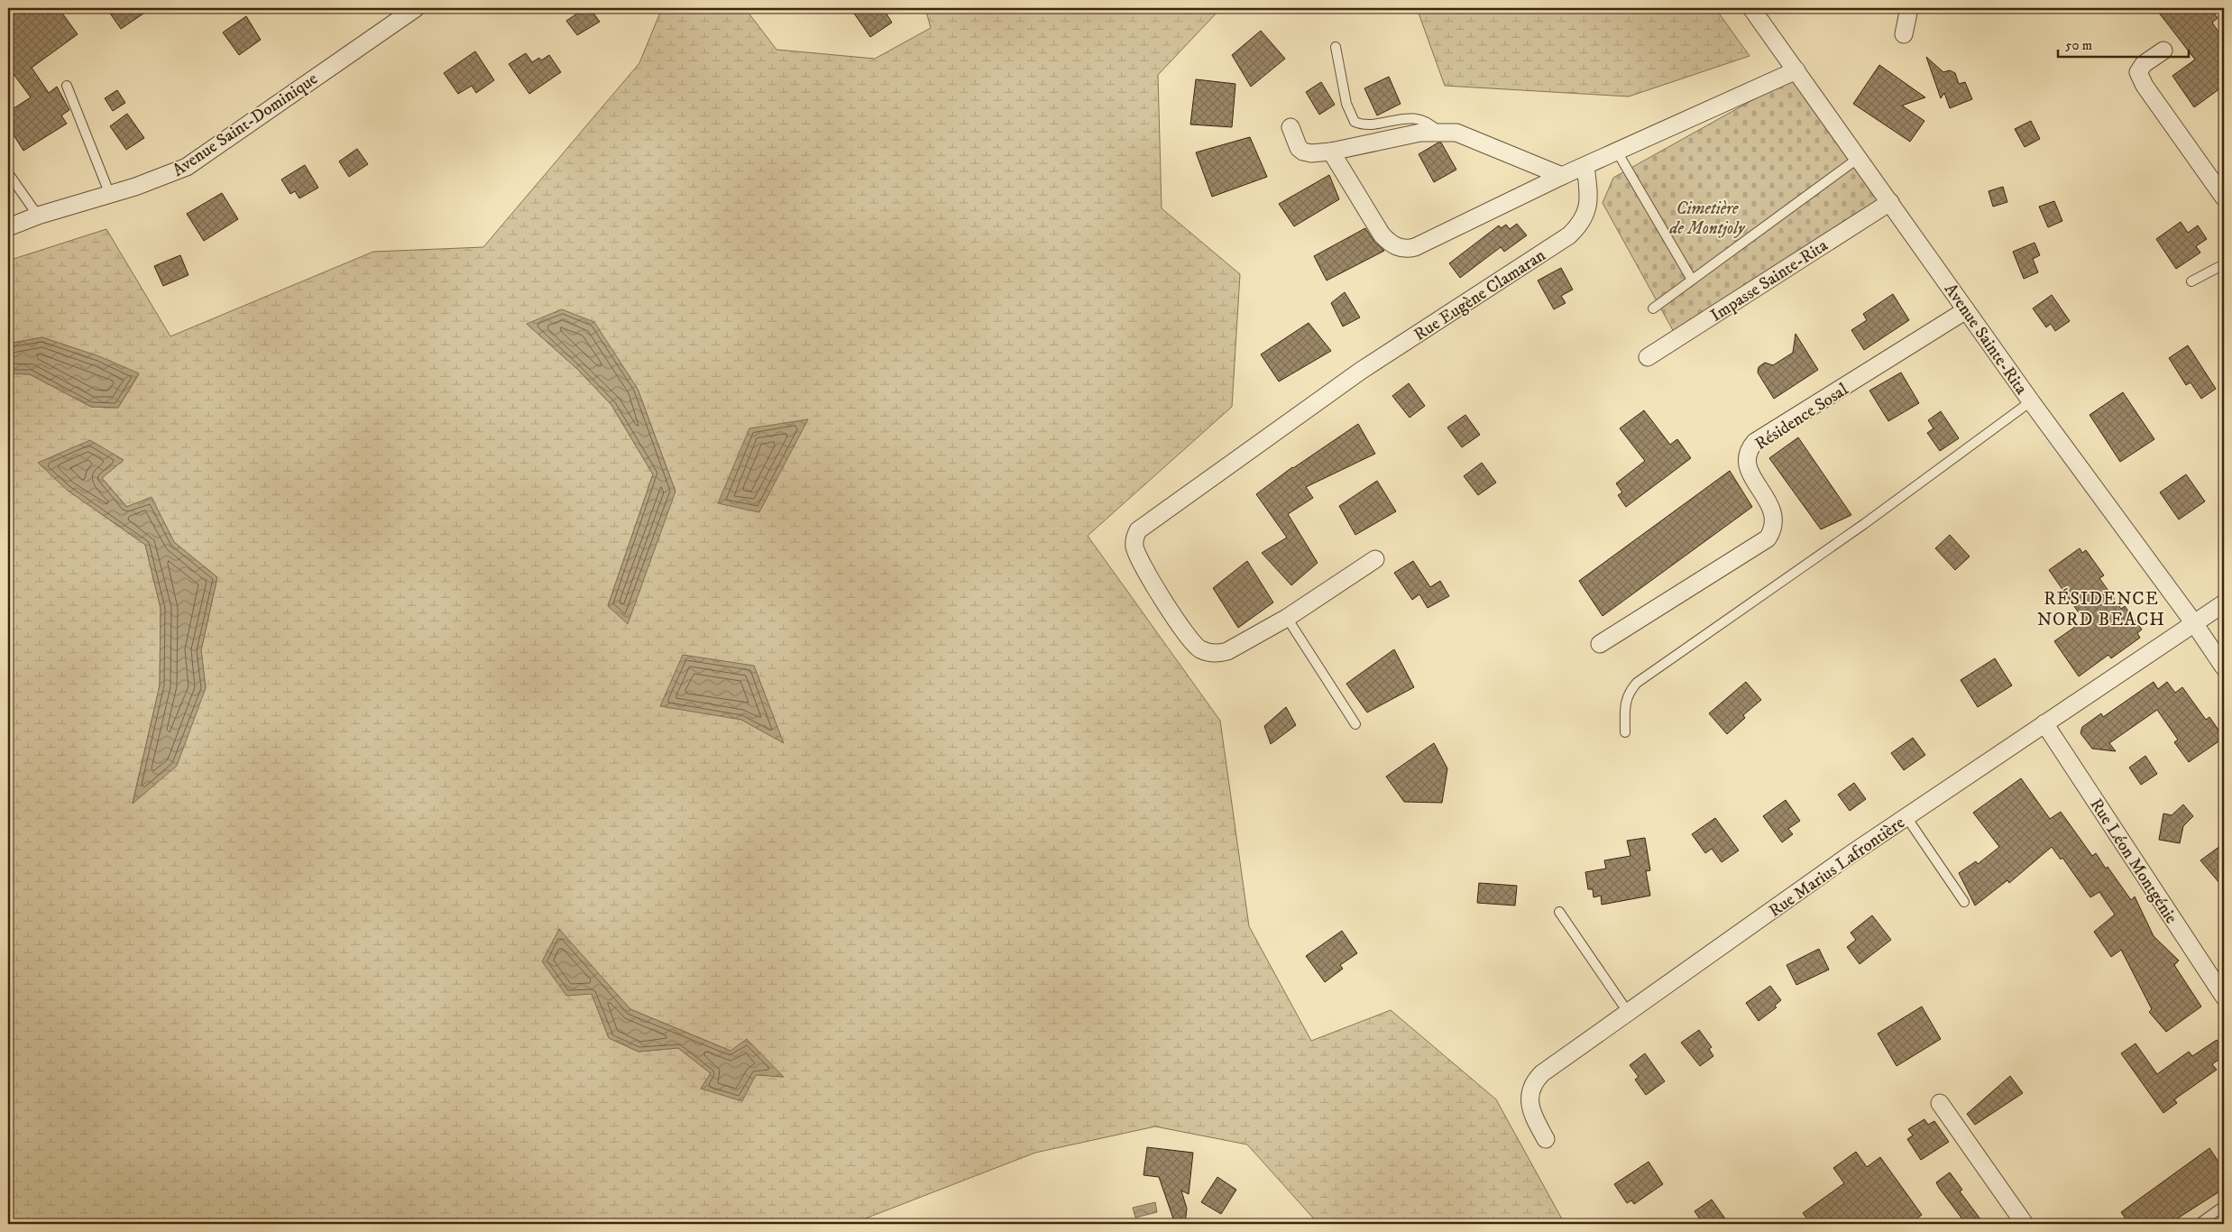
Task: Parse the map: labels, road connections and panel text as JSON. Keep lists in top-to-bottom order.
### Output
{
  "streets": {
    "street": [
      "Avenue Saint-Dominique",
      "Impasse Sainte-Rita",
      "Rue Eugène Clamaran",
      "Avenue Sainte-Rita",
      "Résidence Sosal",
      "Rue Léon Montgénie",
      "Rue Marius Lafrontière"
    ]
  },
  "crossings": [
    ["Impasse Sainte-Rita", "Avenue Sainte-Rita"],
    ["Avenue Sainte-Rita", "Résidence Sosal"],
    ["Avenue Sainte-Rita", "Rue Marius Lafrontière"],
    ["Rue Léon Montgénie", "Rue Marius Lafrontière"]
  ],
  "districts": ["RÉSIDENCE NORD BEACH"],
  "parks": ["Cimetière de Montjoly"],
  "scale_bar": "50 m"
}
